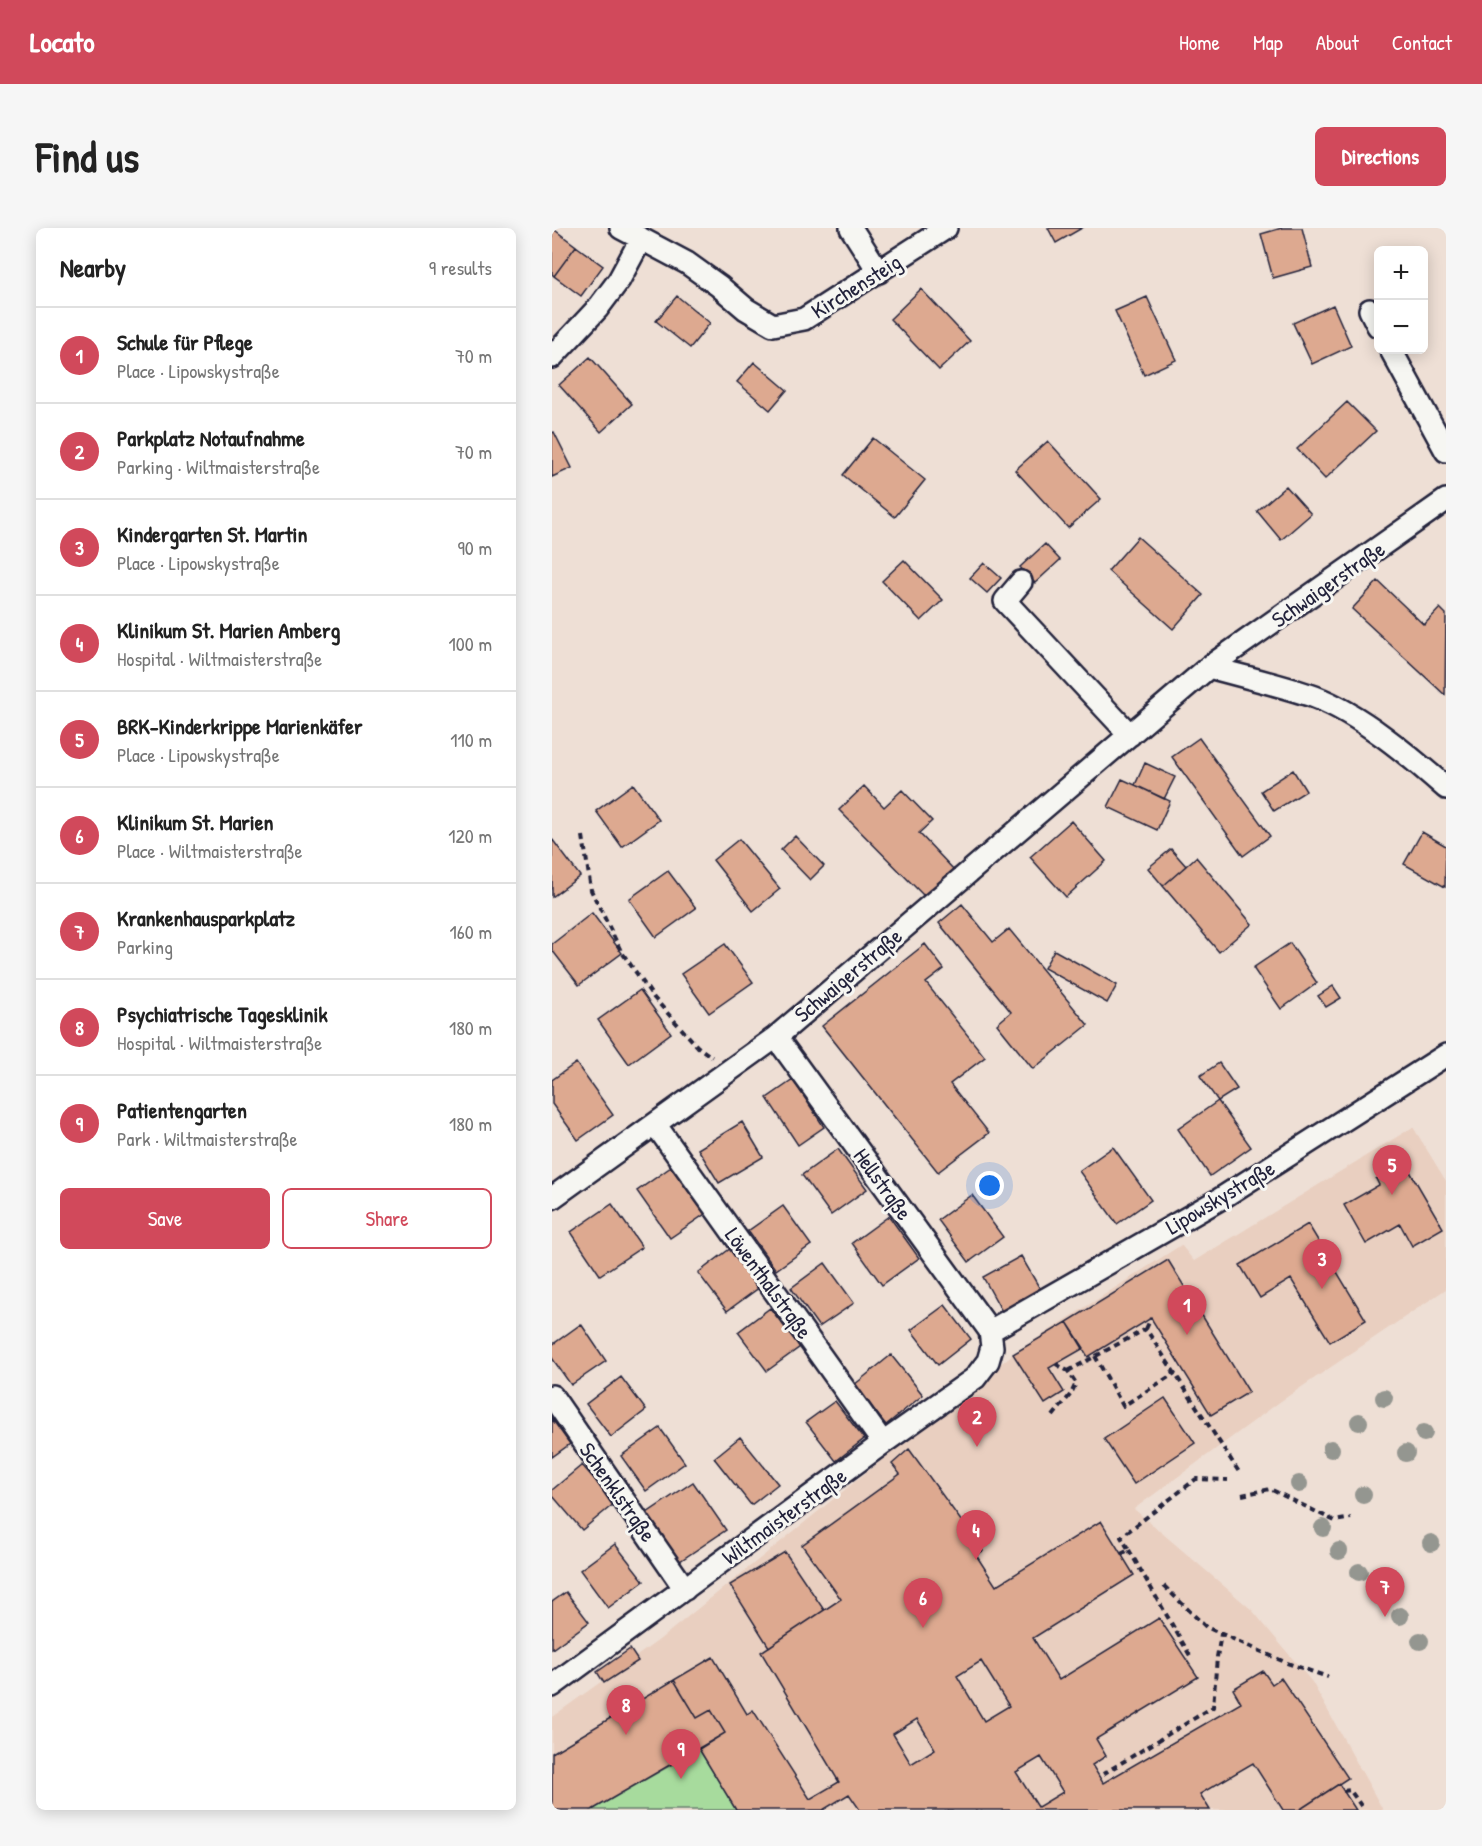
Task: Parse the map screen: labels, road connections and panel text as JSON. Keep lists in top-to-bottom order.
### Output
{
  "streets": {
    "street": [
      "Kirchensteig",
      "Schwaigerstraße",
      "Hellstraße",
      "Lipowskystraße",
      "Löwenthalstraße",
      "Schenklstraße",
      "Wiltmaisterstraße"
    ]
  },
  "crossings": [
    ["Schwaigerstraße", "Hellstraße"],
    ["Schwaigerstraße", "Löwenthalstraße"],
    ["Hellstraße", "Lipowskystraße"],
    ["Hellstraße", "Wiltmaisterstraße"],
    ["Lipowskystraße", "Wiltmaisterstraße"],
    ["Löwenthalstraße", "Wiltmaisterstraße"],
    ["Schenklstraße", "Wiltmaisterstraße"]
  ],
  "page": {
    "header": "Locato",
    "nav": [
      "Home",
      "Map",
      "About",
      "Contact"
    ],
    "buttons": [
      "Directions",
      ["Save", "Share"]
    ],
    "title": "Find us",
    "heading": ["Nearby", "9 results"],
    "map_buttons": ["+", "−"],
    "list": [
      {
        "mark": "1",
        "name": "Schule für Pflege",
        "note": "Place · Lipowskystraße",
        "value": "70 m"
      },
      {
        "mark": "2",
        "name": "Parkplatz Notaufnahme",
        "note": "Parking · Wiltmaisterstraße",
        "value": "70 m"
      },
      {
        "mark": "3",
        "name": "Kindergarten St. Martin",
        "note": "Place · Lipowskystraße",
        "value": "90 m"
      },
      {
        "mark": "4",
        "name": "Klinikum St. Marien Amberg",
        "note": "Hospital · Wiltmaisterstraße",
        "value": "100 m"
      },
      {
        "mark": "5",
        "name": "BRK-Kinderkrippe Marienkäfer",
        "note": "Place · Lipowskystraße",
        "value": "110 m"
      },
      {
        "mark": "6",
        "name": "Klinikum St. Marien",
        "note": "Place · Wiltmaisterstraße",
        "value": "120 m"
      },
      {
        "mark": "7",
        "name": "Krankenhausparkplatz",
        "note": "Parking",
        "value": "160 m"
      },
      {
        "mark": "8",
        "name": "Psychiatrische Tagesklinik",
        "note": "Hospital · Wiltmaisterstraße",
        "value": "180 m"
      },
      {
        "mark": "9",
        "name": "Patientengarten",
        "note": "Park · Wiltmaisterstraße",
        "value": "180 m"
      }
    ],
    "pins": [
      "5",
      "3",
      "1",
      "2",
      "4",
      "7",
      "6",
      "8",
      "9"
    ]
  }
}
